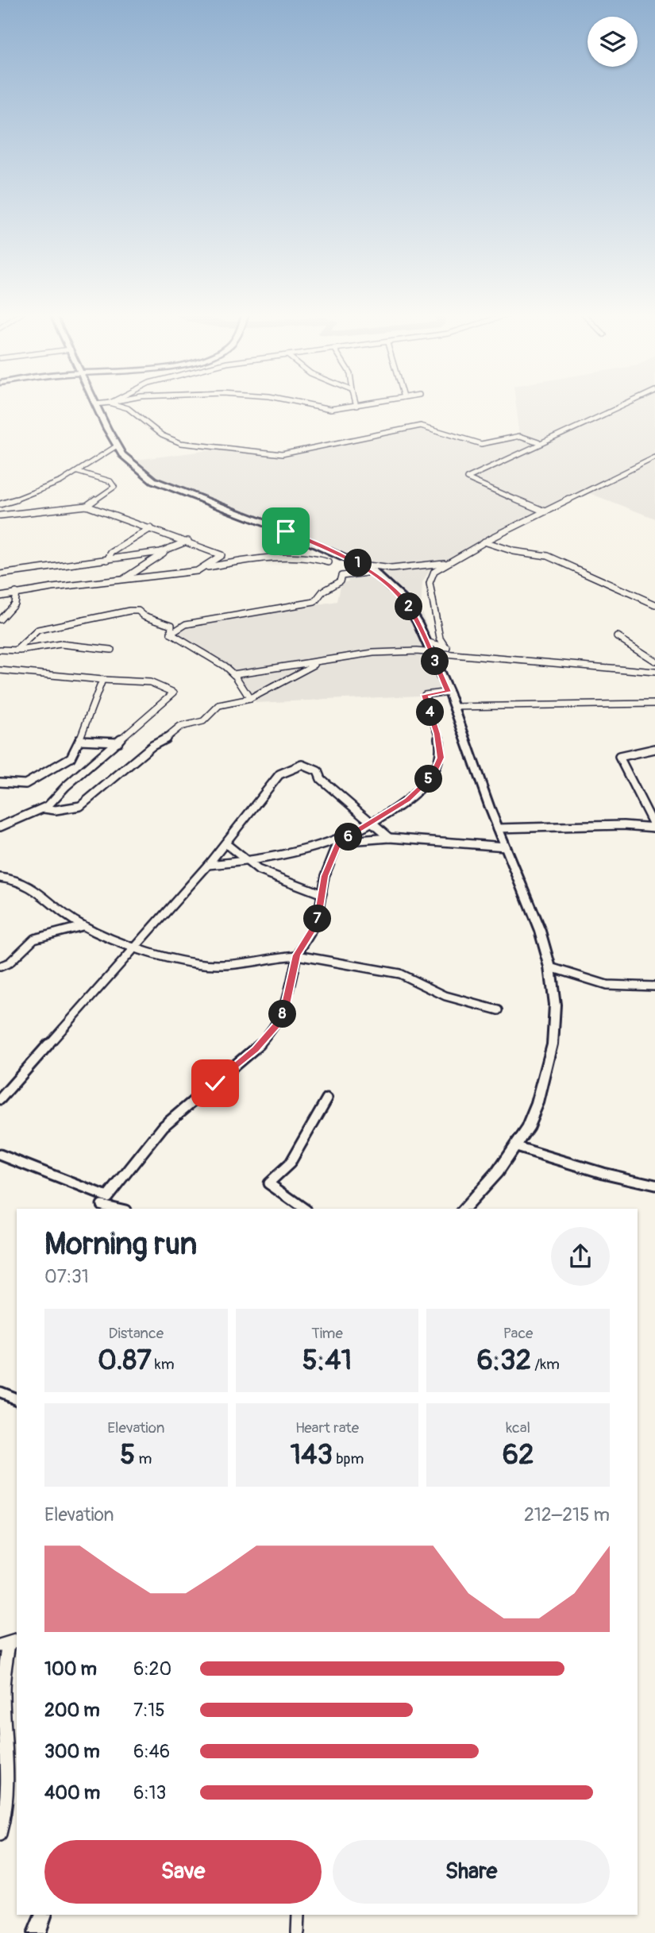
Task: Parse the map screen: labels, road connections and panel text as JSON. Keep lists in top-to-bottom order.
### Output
{
  "page": {
    "pins": [
      "1",
      "2",
      "3",
      "4",
      "5",
      "6",
      "7",
      "8"
    ],
    "heading": ["Morning run", "07:31"],
    "stats": [
      ["Distance", "0.87 km"],
      ["Time", "5:41"],
      ["Pace", "6:32 /km"],
      ["Elevation", "5 m"],
      ["Heart rate", "143 bpm"],
      ["kcal", "62"]
    ],
    "chart": ["Elevation", "212–215 m"],
    "list": [
      {
        "name": "100 m",
        "note": "6:20"
      },
      {
        "name": "200 m",
        "note": "7:15"
      },
      {
        "name": "300 m",
        "note": "6:46"
      },
      {
        "name": "400 m",
        "note": "6:13"
      }
    ],
    "buttons": ["Save", "Share"]
  }
}
